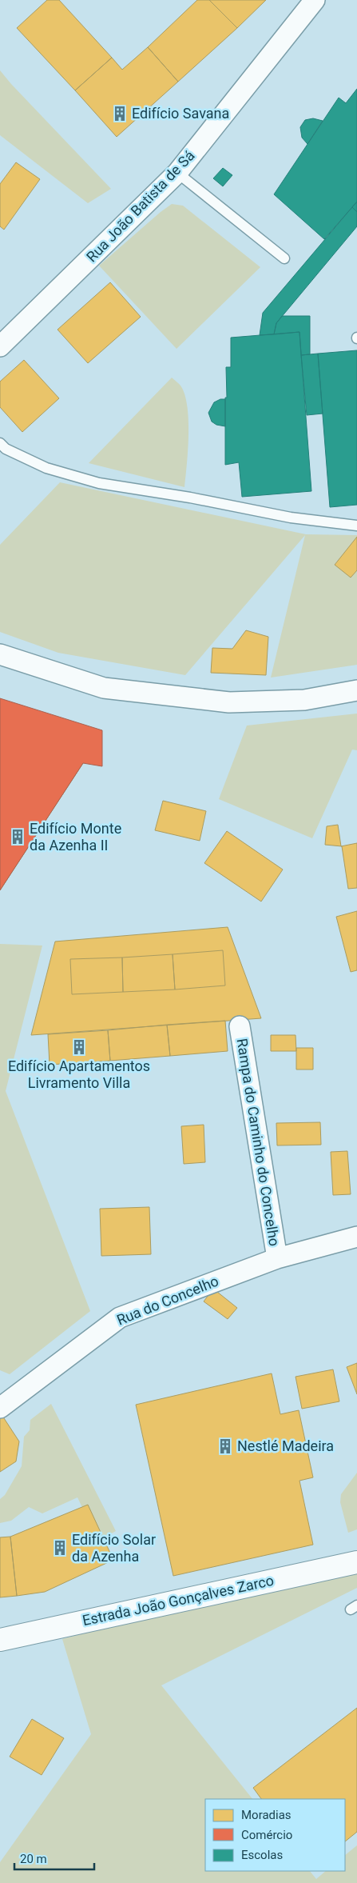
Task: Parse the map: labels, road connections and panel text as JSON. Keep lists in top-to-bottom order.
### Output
{
  "streets": {
    "street": [
      "Rua João Batista de Sá",
      "Rampa do Caminho do Concelho",
      "Rua do Concelho",
      "Estrada João Gonçalves Zarco"
    ]
  },
  "crossings": [
    ["Rampa do Caminho do Concelho", "Rua do Concelho"]
  ],
  "places": {
    "building": [
      "Edifício Savana",
      "Edifício Monte da Azenha II",
      "Edifício Apartamentos Livramento Villa",
      "Nestlé Madeira",
      "Edifício Solar da Azenha"
    ]
  },
  "legend": ["Moradias", "Comércio", "Escolas"],
  "scale_bar": "20 m"
}
